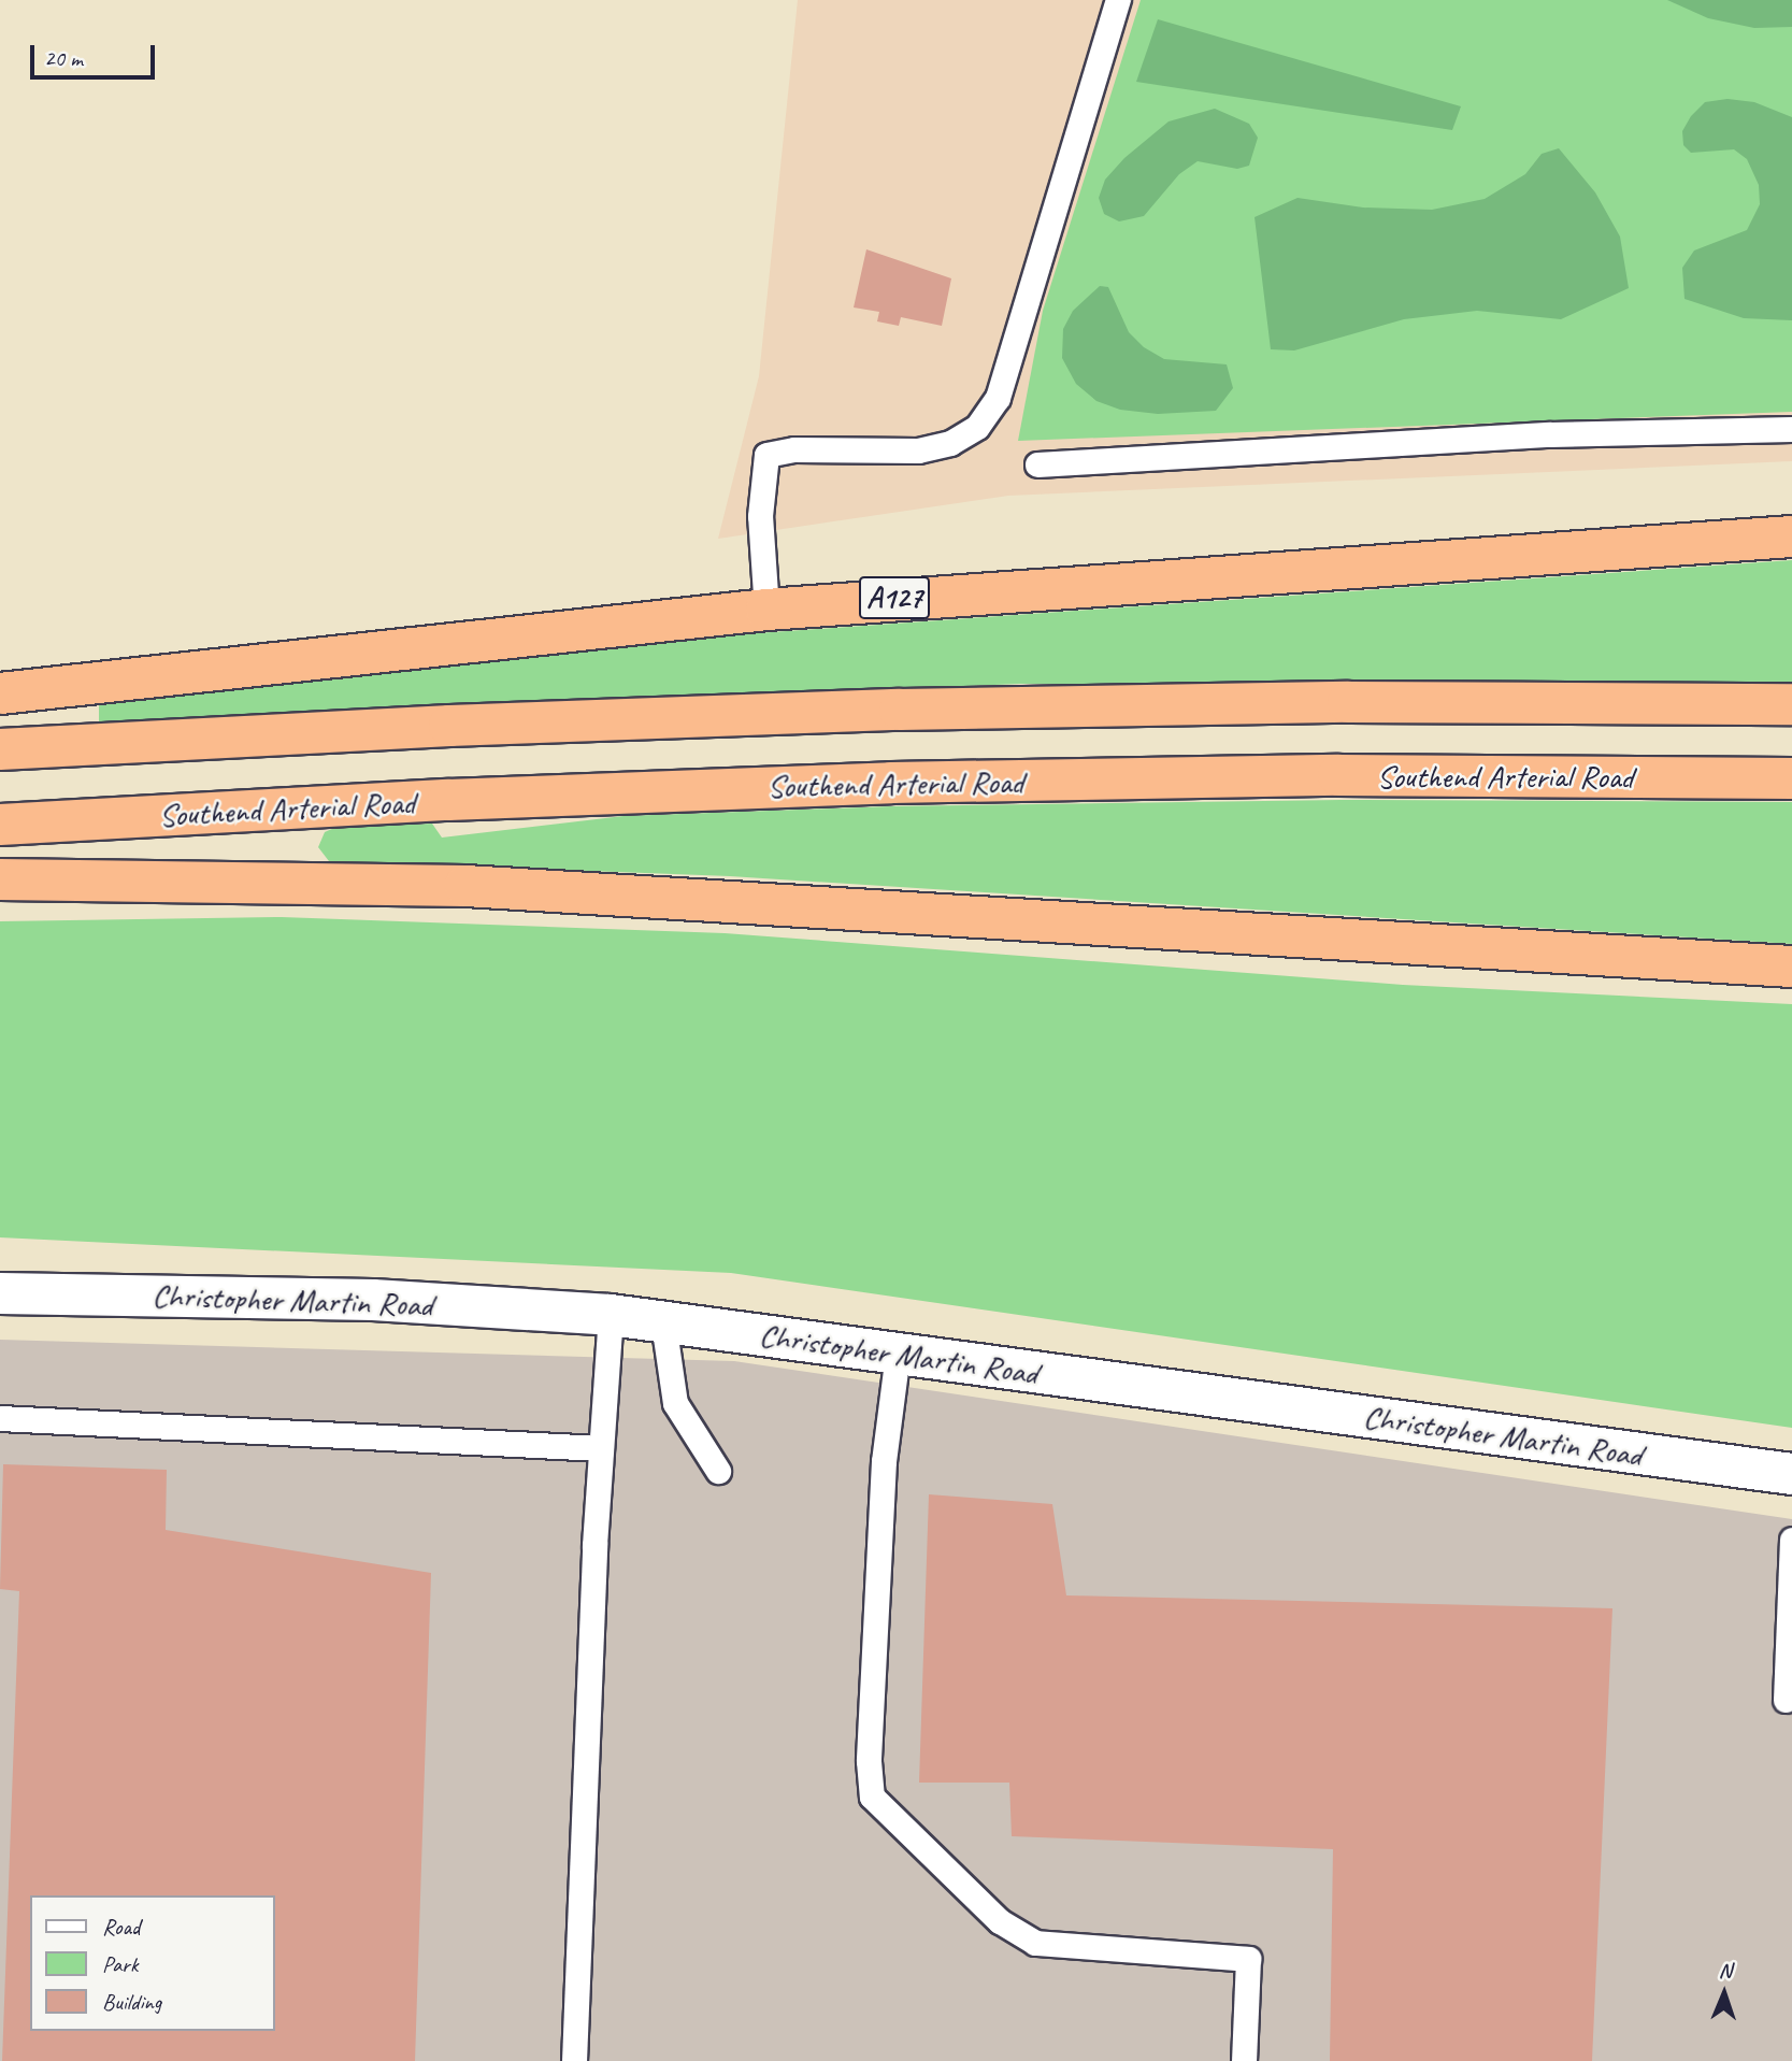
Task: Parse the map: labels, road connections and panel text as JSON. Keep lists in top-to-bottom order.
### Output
{
  "streets": {
    "highway": ["A127", "Southend Arterial Road"],
    "street": ["Christopher Martin Road"]
  },
  "legend": ["Road", "Park", "Building"],
  "scale_bar": "20 m",
  "north": "top"
}
